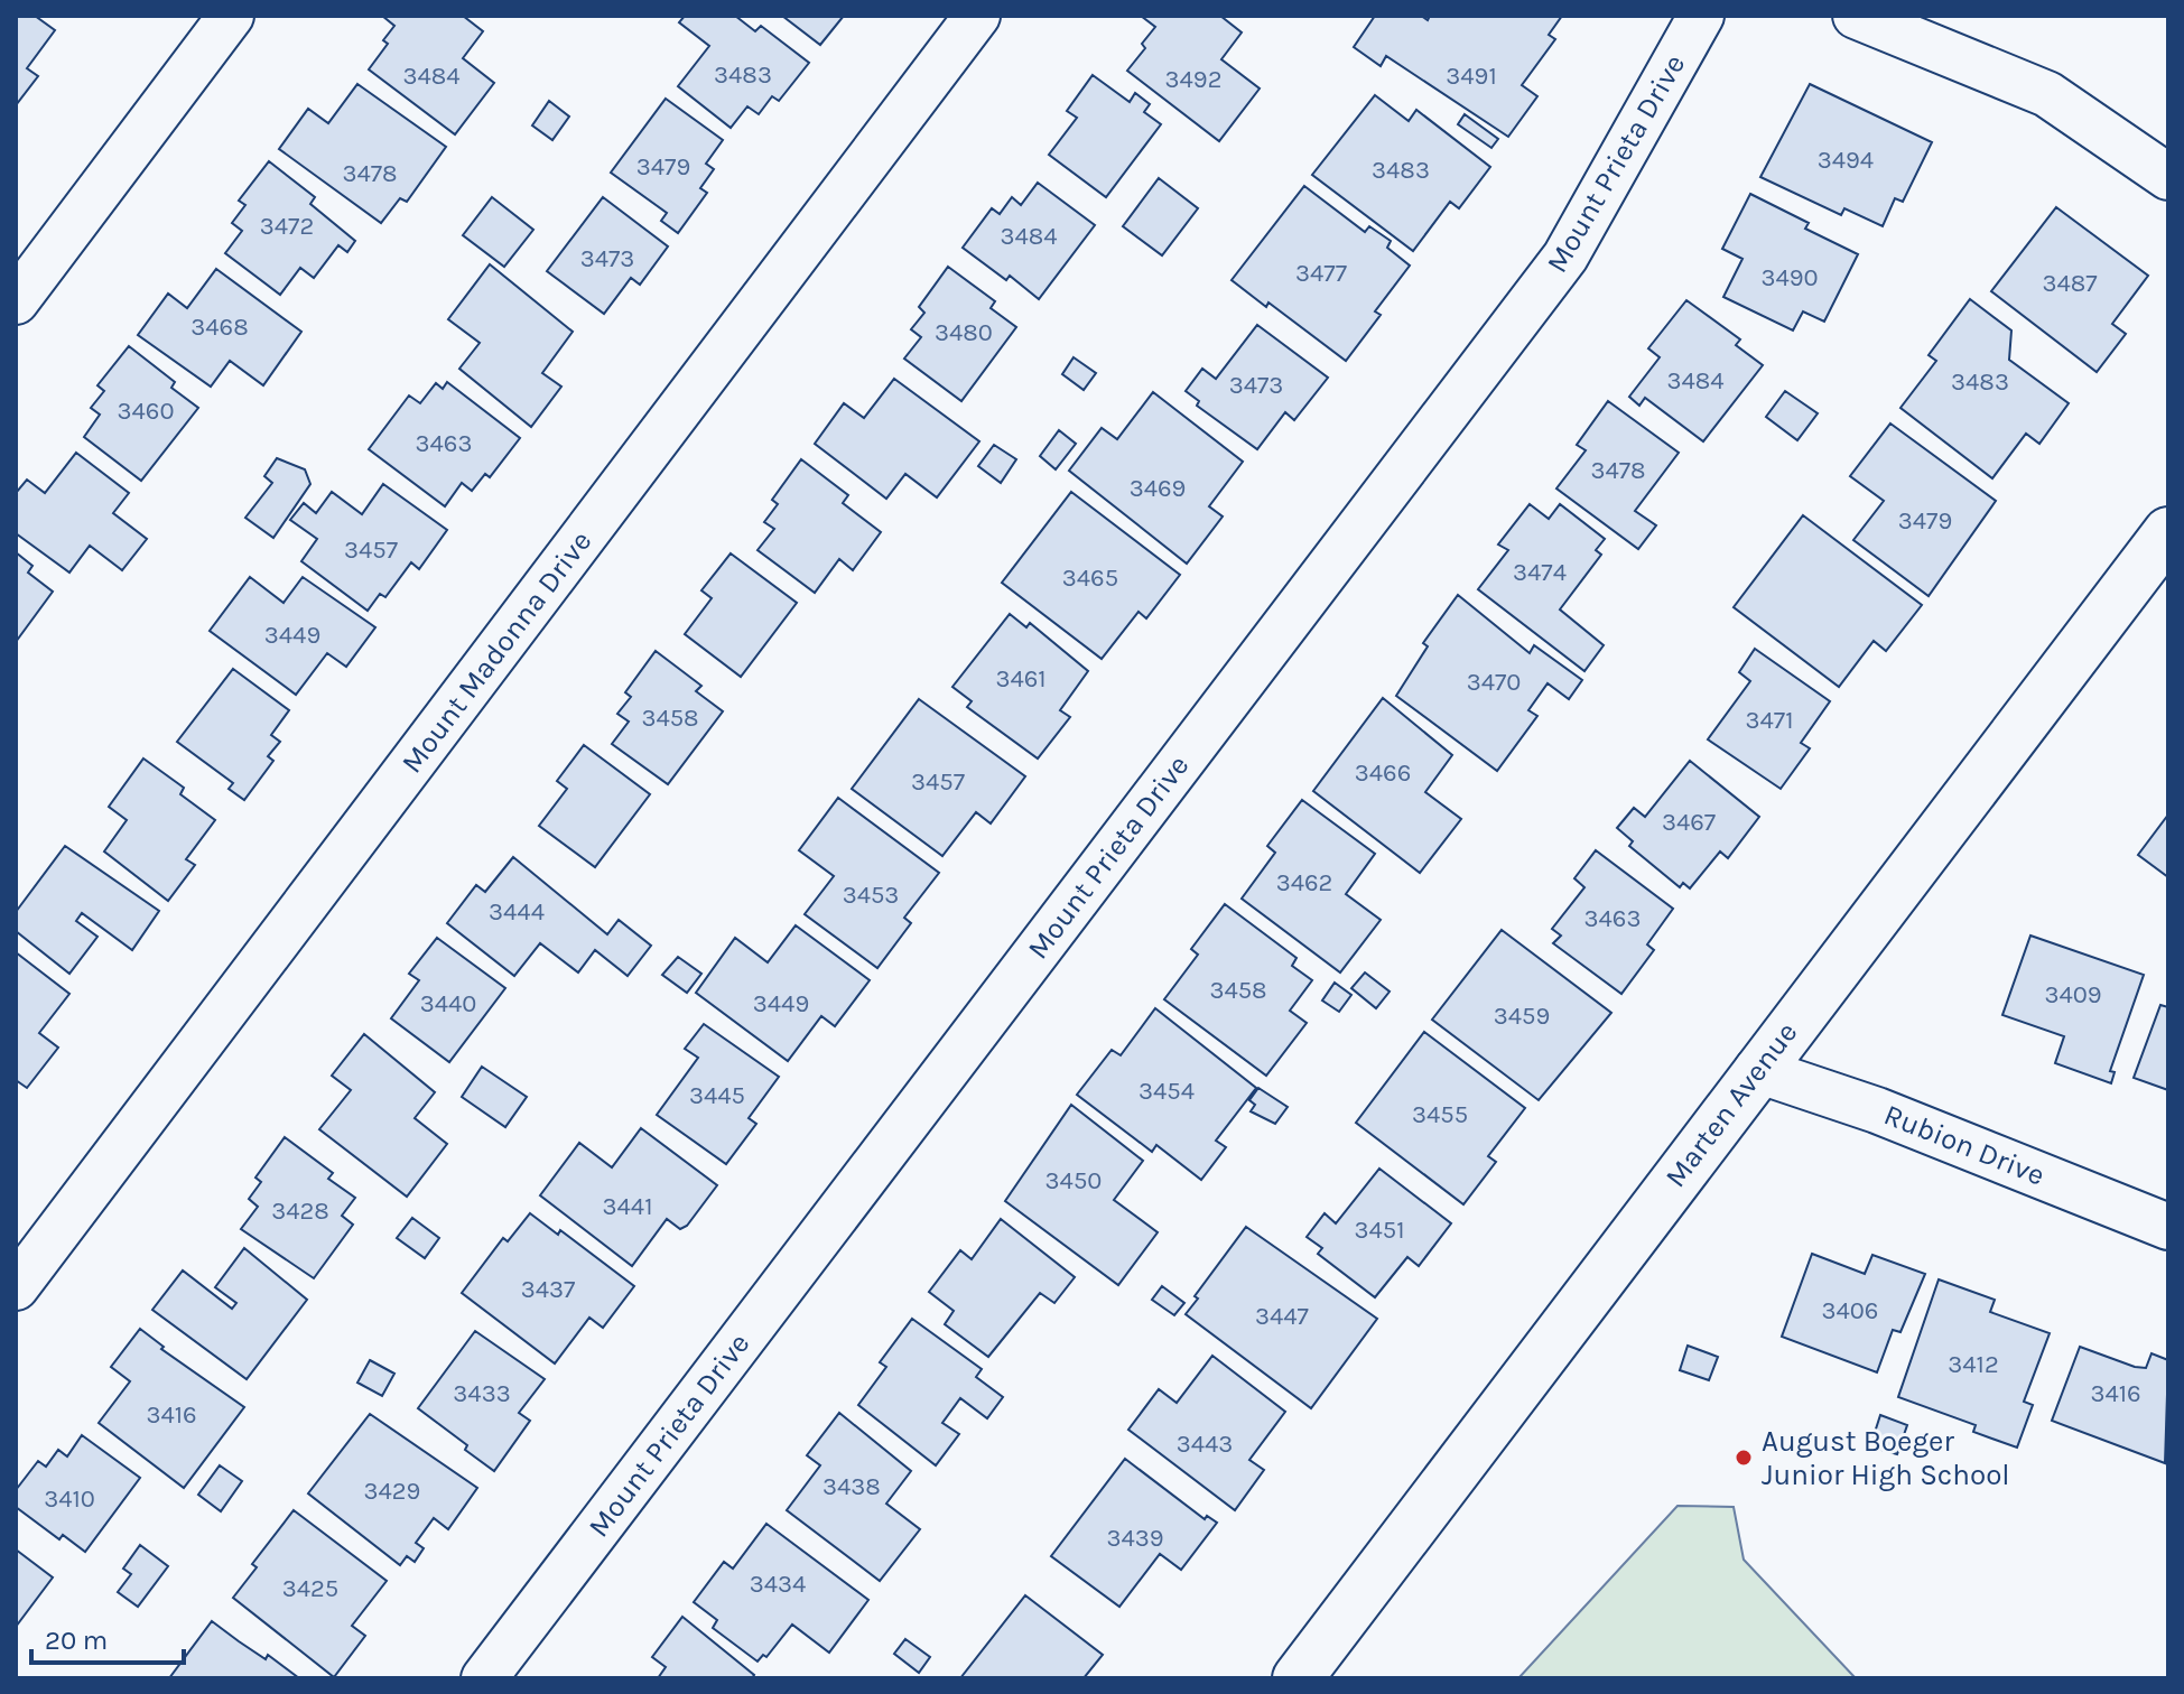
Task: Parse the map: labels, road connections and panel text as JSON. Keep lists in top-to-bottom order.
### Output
{
  "streets": {
    "street": [
      "Mount Prieta Drive",
      "Mount Madonna Drive",
      "Marten Avenue",
      "Rubion Drive"
    ]
  },
  "crossings": [
    ["Marten Avenue", "Rubion Drive"]
  ],
  "places": ["August Boeger Junior High School"],
  "house_numbers": [
    "3483",
    "3484",
    "3491",
    "3492",
    "3494",
    "3479",
    "3483",
    "3478",
    "3472",
    "3484",
    "3473",
    "3477",
    "3490",
    "3487",
    "3468",
    "3480",
    "3484",
    "3483",
    "3473",
    "3460",
    "3463",
    "3478",
    "3469",
    "3479",
    "3457",
    "3474",
    "3465",
    "3449",
    "3461",
    "3470",
    "3458",
    "3471",
    "3466",
    "3457",
    "3467",
    "3462",
    "3453",
    "3444",
    "3463",
    "3458",
    "3409",
    "3440",
    "3449",
    "3459",
    "3454",
    "3445",
    "3455",
    "3450",
    "3441",
    "3428",
    "3451",
    "3437",
    "3406",
    "3447",
    "3412",
    "3433",
    "3416",
    "3416",
    "3443",
    "3438",
    "3429",
    "3410",
    "3439",
    "3434",
    "3425"
  ],
  "scale_bar": "20 m"
}
